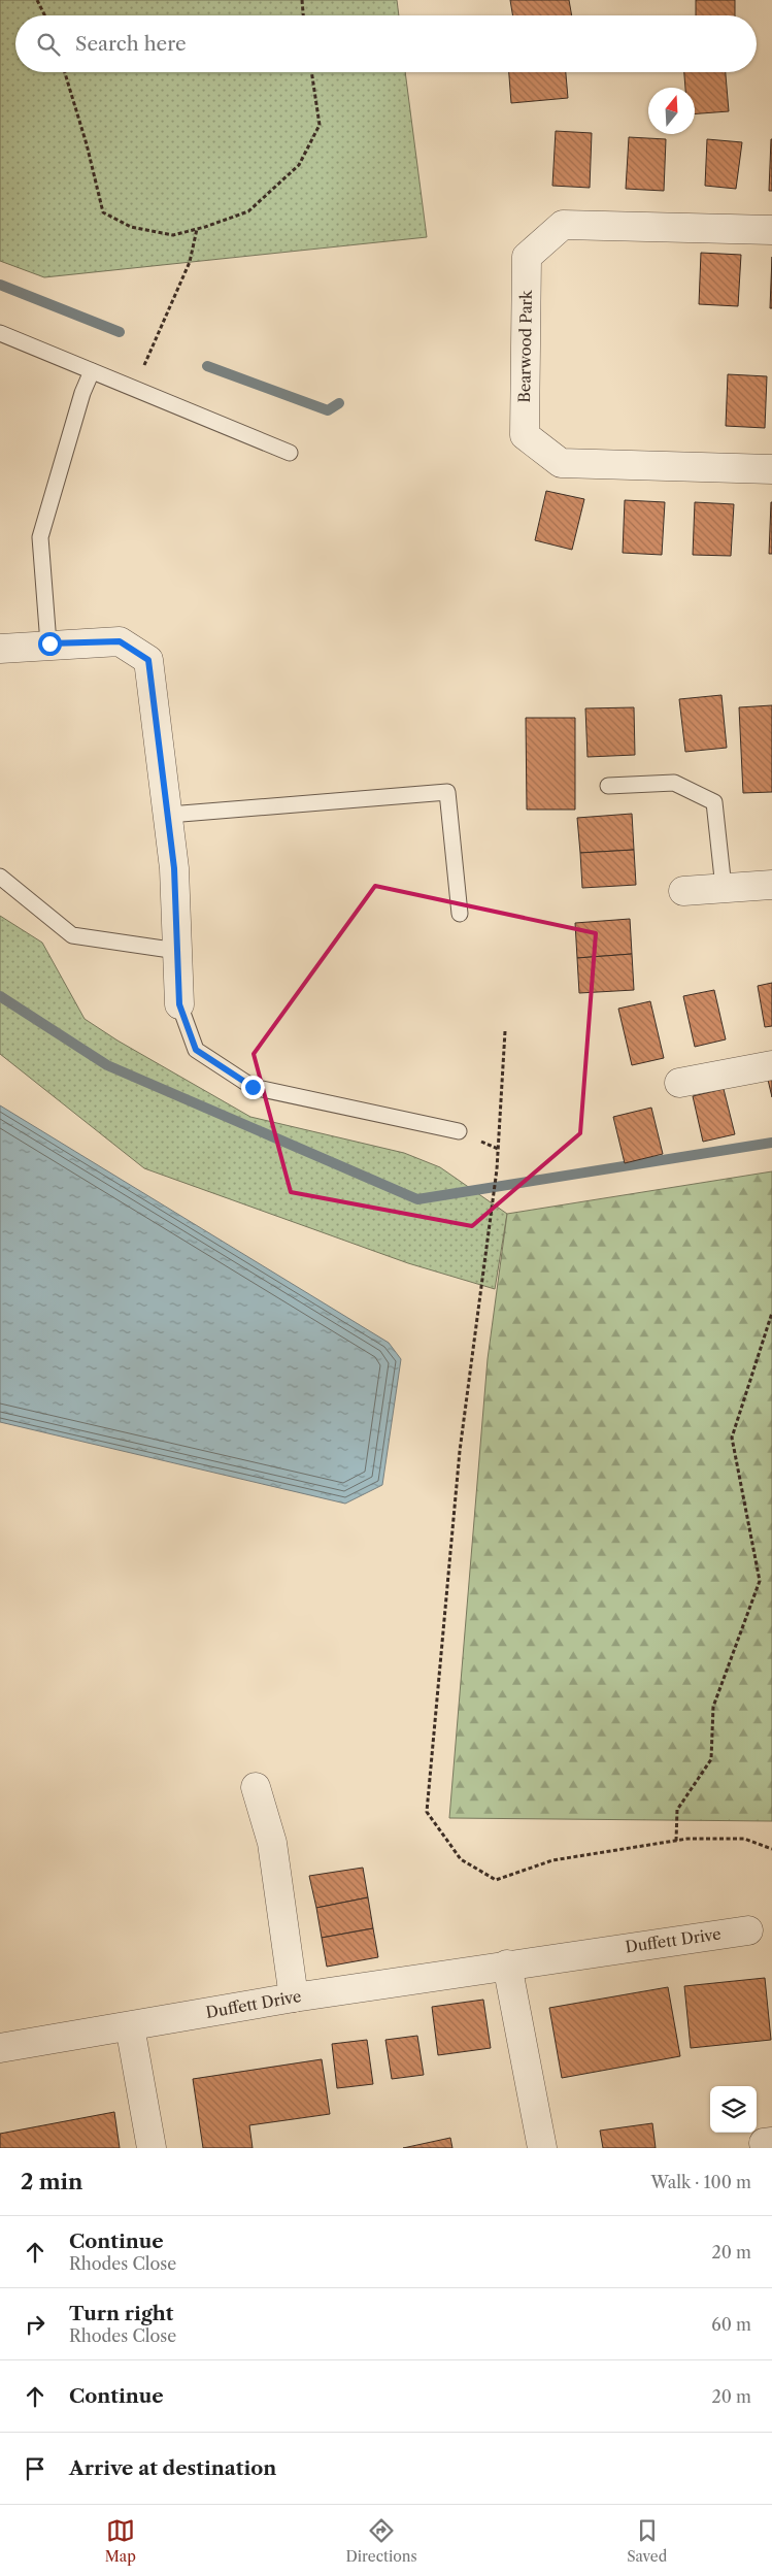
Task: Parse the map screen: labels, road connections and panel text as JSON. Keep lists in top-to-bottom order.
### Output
{
  "streets": {
    "street": ["Bearwood Park", "Duffett Drive"]
  },
  "north": "top",
  "page": {
    "search": "Search here",
    "heading": ["2 min", "Walk · 100 m"],
    "list": [
      ["Continue", "Rhodes Close", "20 m"],
      ["Turn right", "Rhodes Close", "60 m"],
      ["Continue", "20 m"],
      "Arrive at destination"
    ],
    "nav": ["Map", "Directions", "Saved"]
  }
}
